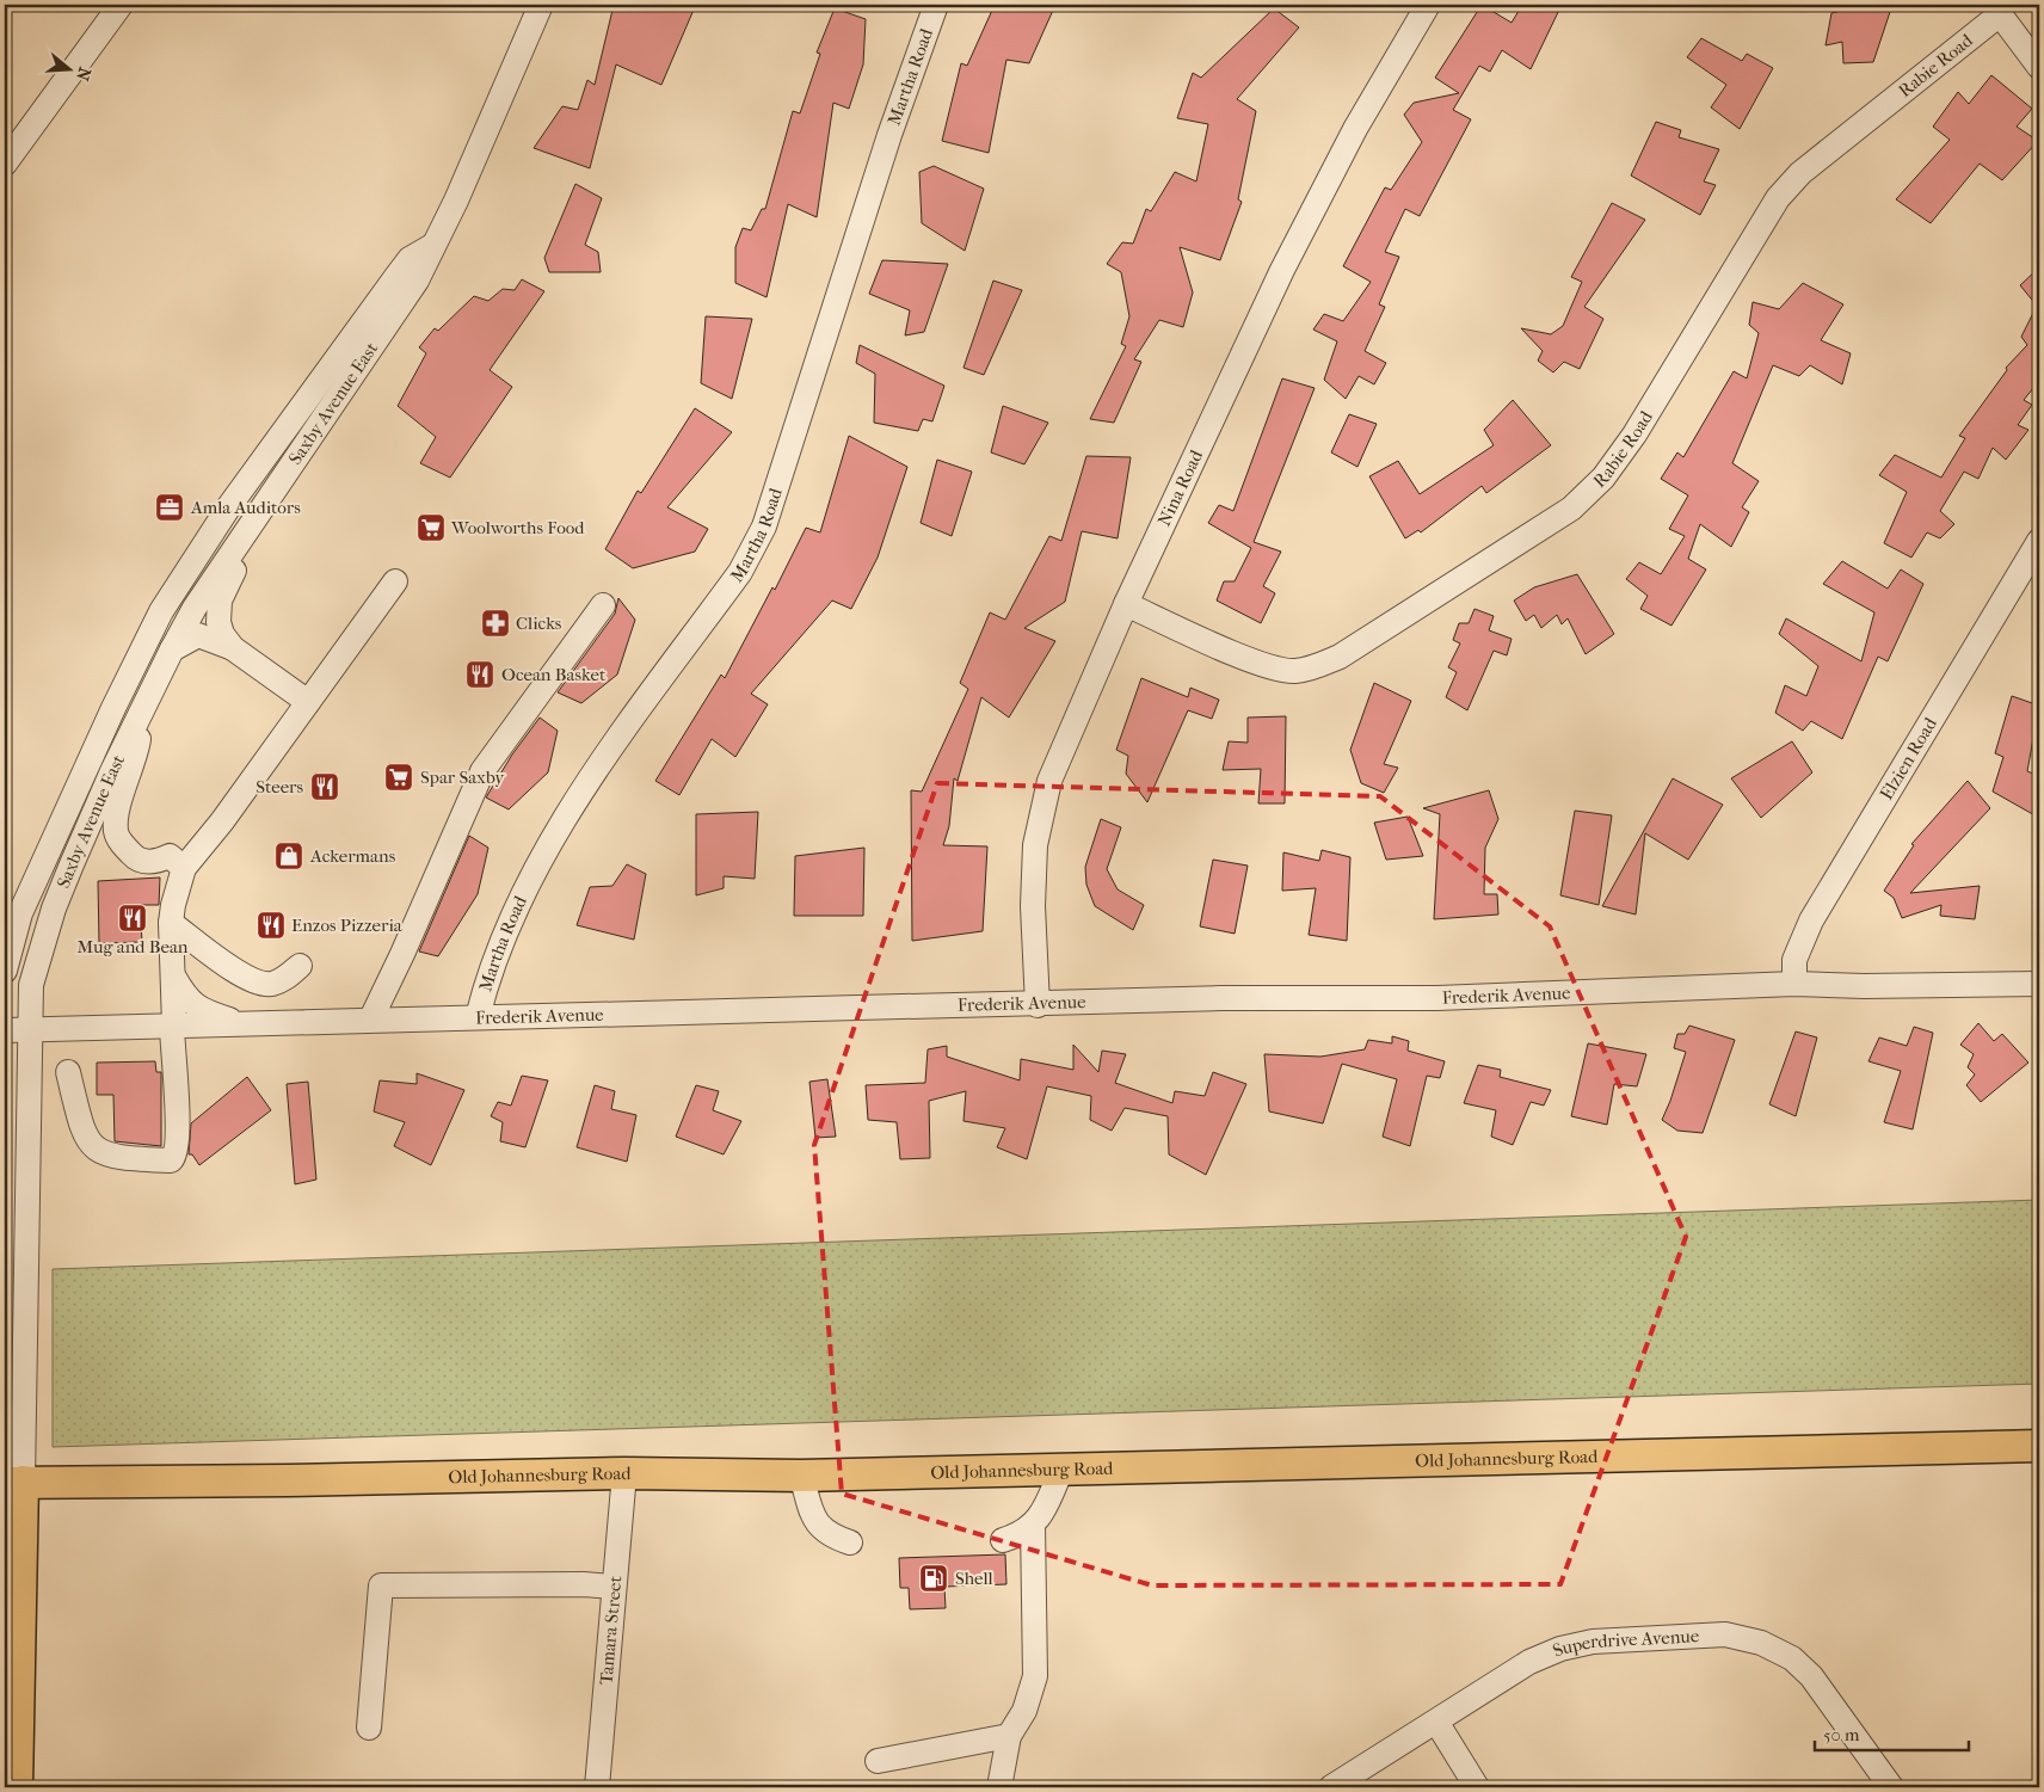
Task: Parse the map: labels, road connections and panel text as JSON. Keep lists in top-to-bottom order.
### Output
{
  "streets": {
    "main road": ["Old Johannesburg Road"],
    "street": [
      "Rabie Road",
      "Martha Road",
      "Saxby Avenue East",
      "Nina Road",
      "Elzien Road",
      "Frederik Avenue",
      "Tamara Street",
      "Superdrive Avenue"
    ]
  },
  "crossings": [
    ["Rabie Road", "Nina Road"],
    ["Martha Road", "Frederik Avenue"],
    ["Saxby Avenue East", "Frederik Avenue"],
    ["Saxby Avenue East", "Old Johannesburg Road"],
    ["Nina Road", "Frederik Avenue"],
    ["Elzien Road", "Frederik Avenue"],
    ["Old Johannesburg Road", "Tamara Street"]
  ],
  "places": {
    "office": ["Amla Auditors"],
    "supermarket": ["Woolworths Food", "Spar Saxby"],
    "pharmacy": ["Clicks"],
    "restaurant": [
      "Ocean Basket",
      "Steers",
      "Mug and Bean",
      "Enzos Pizzeria"
    ],
    "shop": ["Ackermans"],
    "fuel station": ["Shell"]
  },
  "scale_bar": "50 m",
  "north": "right"
}
